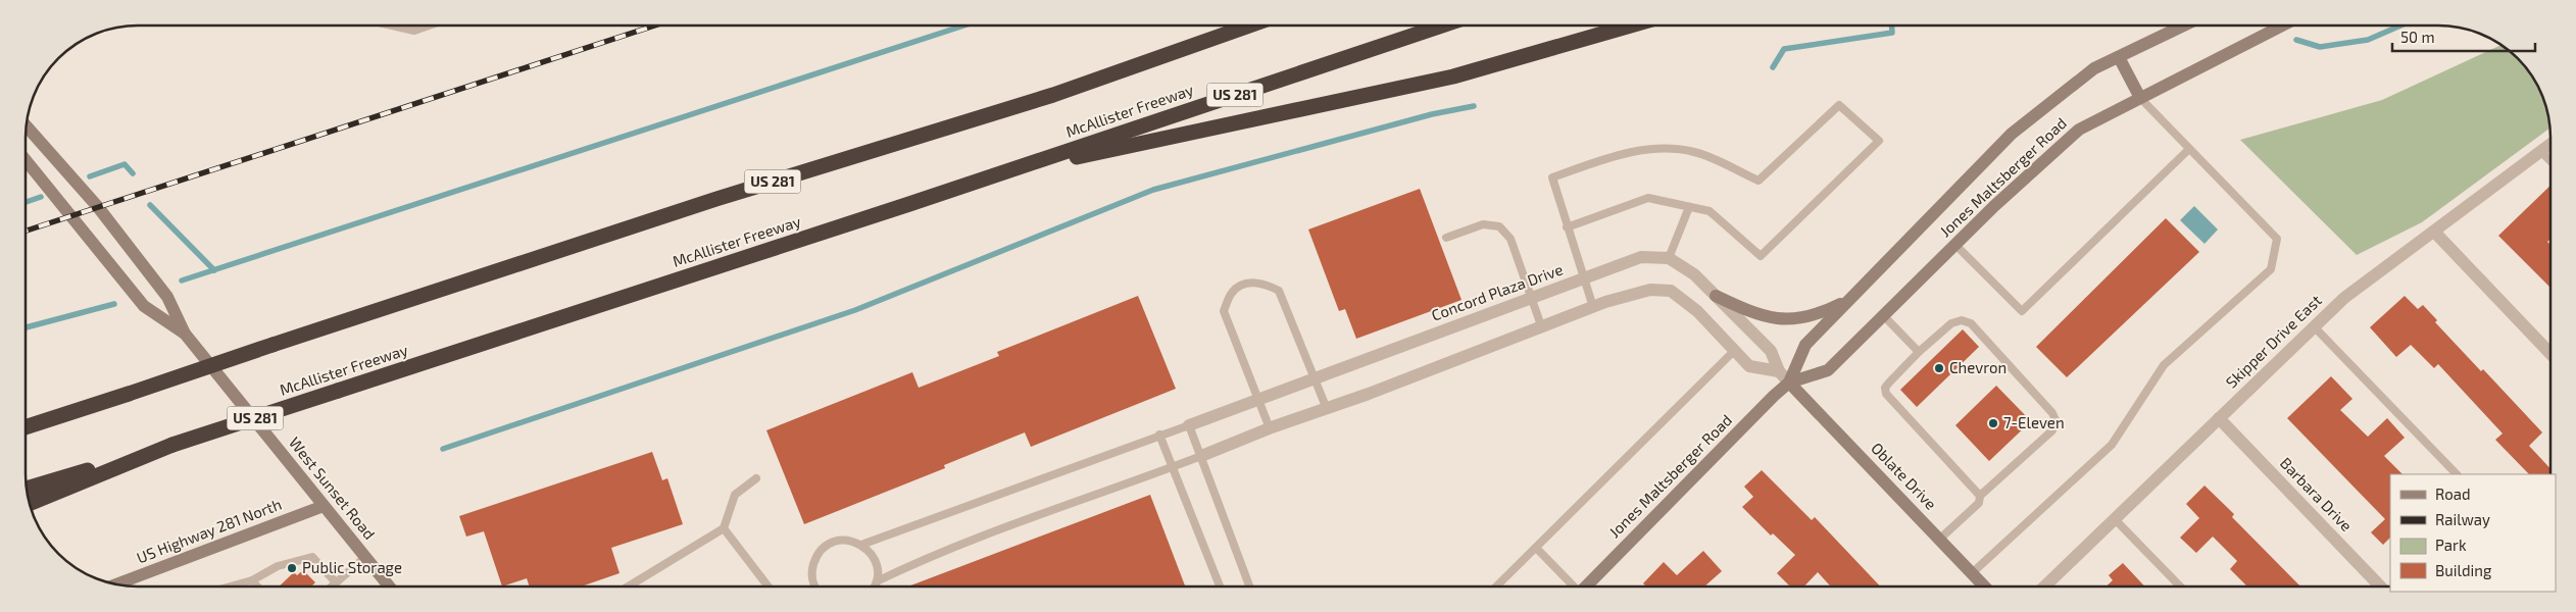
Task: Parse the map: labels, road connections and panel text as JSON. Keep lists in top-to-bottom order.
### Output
{
  "streets": {
    "highway": ["US 281", "McAllister Freeway"],
    "main road": [
      "Jones Maltsberger Road",
      "Oblate Drive",
      "West Sunset Road",
      "US Highway 281 North"
    ],
    "street": ["Concord Plaza Drive", "Skipper Drive East", "Barbara Drive"]
  },
  "crossings": [
    ["Jones Maltsberger Road", "Oblate Drive"],
    ["Skipper Drive East", "Barbara Drive"],
    ["West Sunset Road", "US Highway 281 North"]
  ],
  "places": ["Chevron", "7-Eleven", "Public Storage"],
  "legend": [
    "Road",
    "Railway",
    "Park",
    "Building"
  ],
  "scale_bar": "50 m"
}
